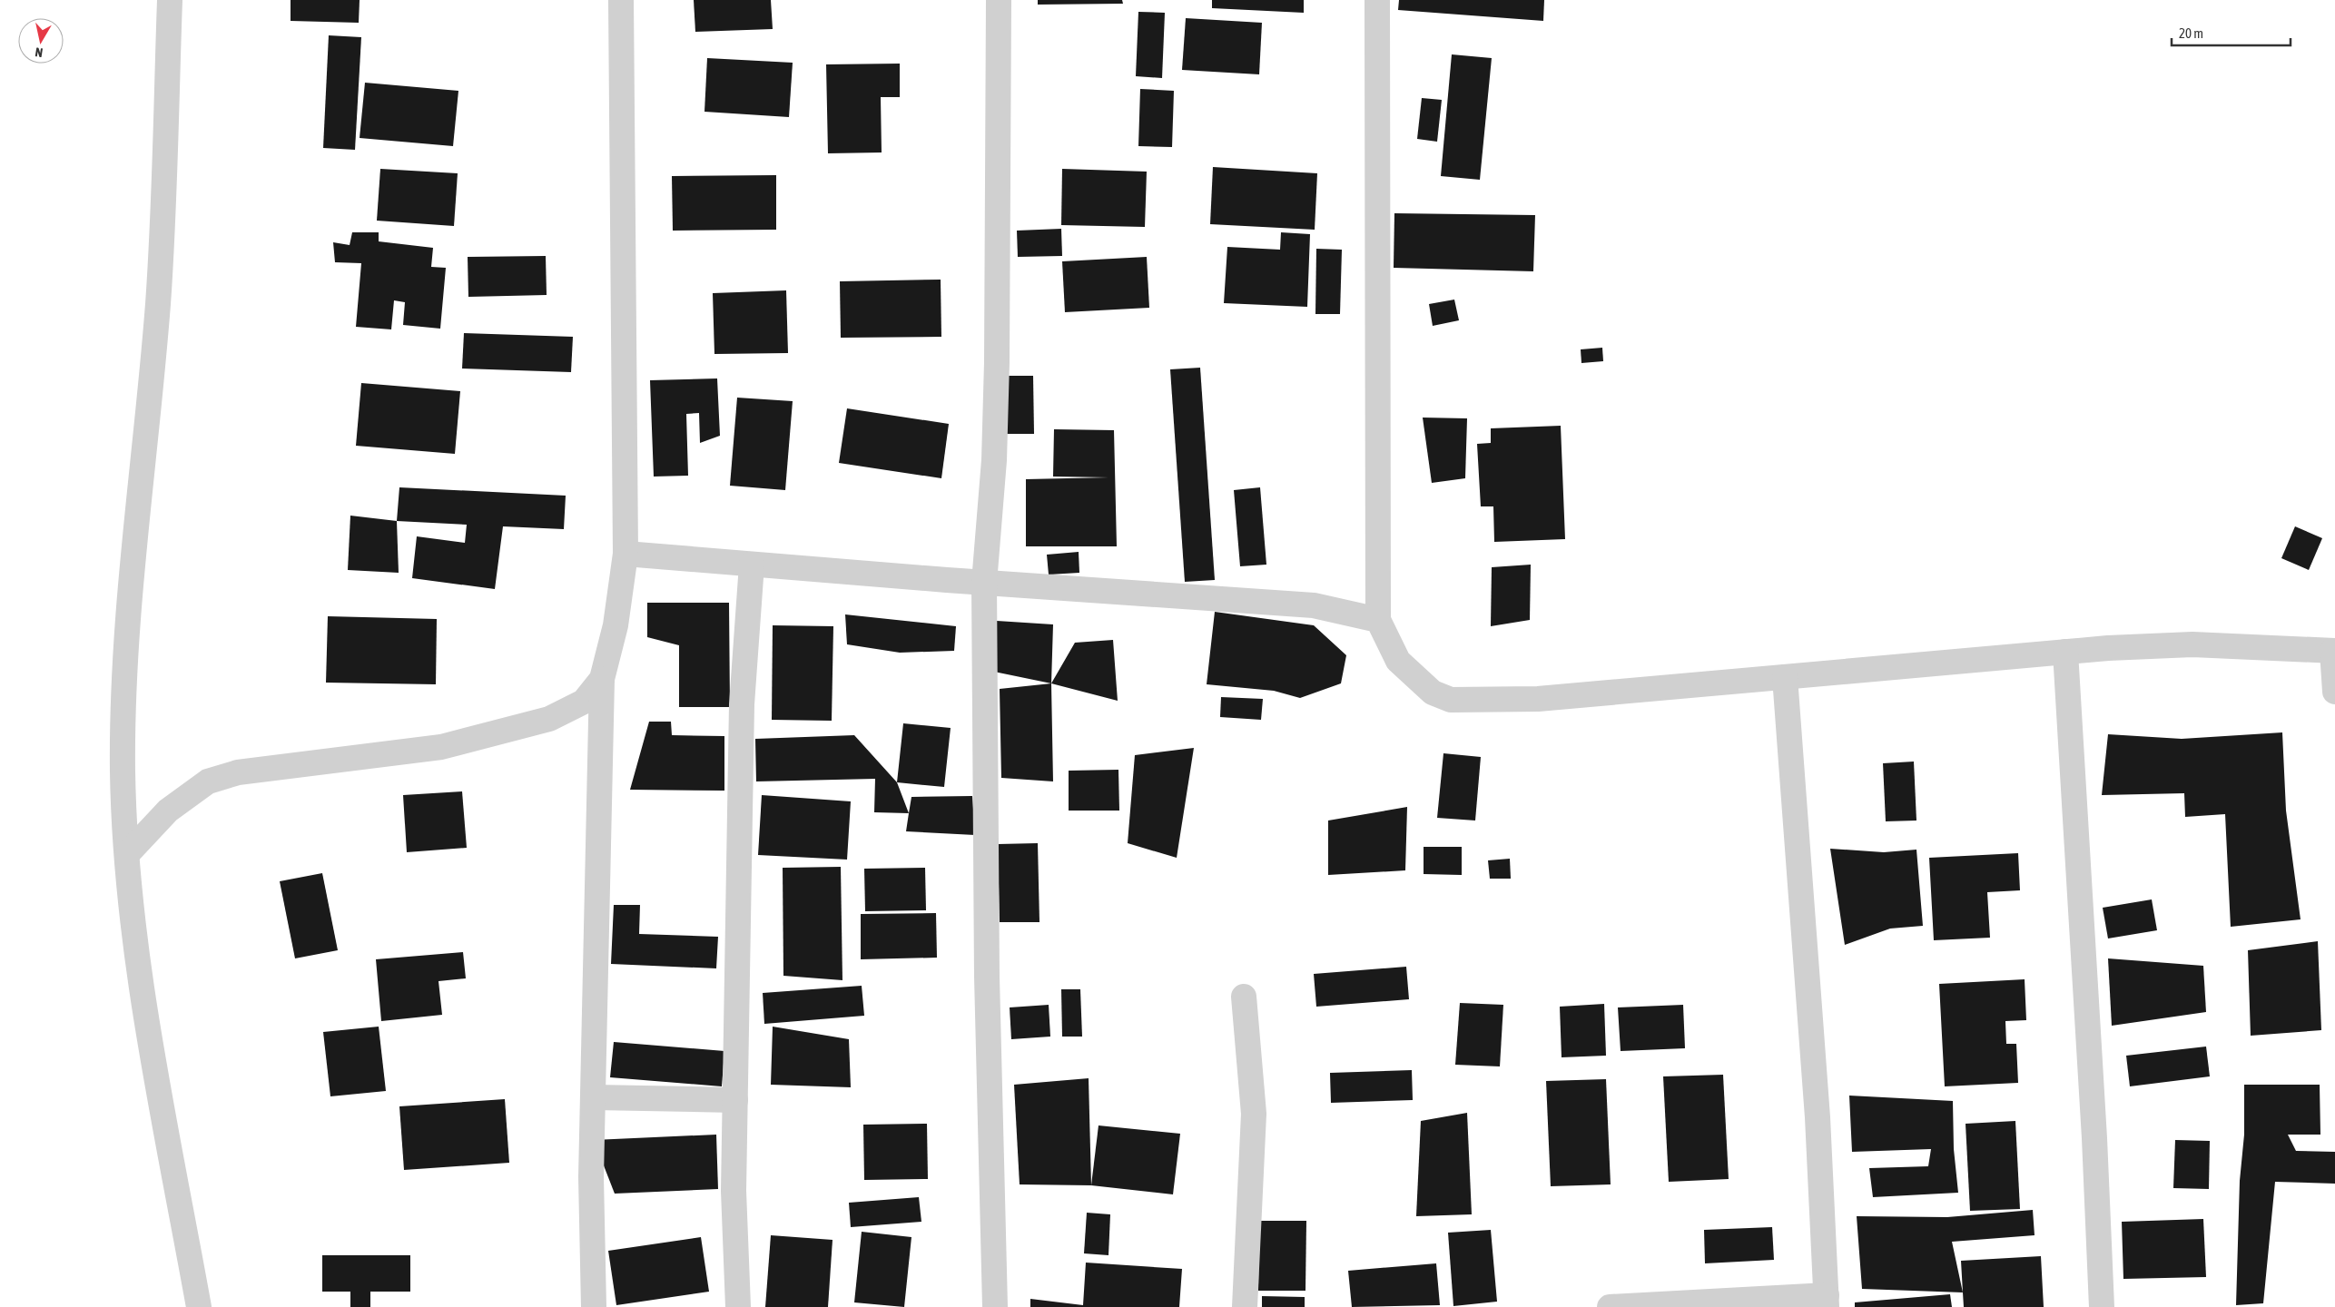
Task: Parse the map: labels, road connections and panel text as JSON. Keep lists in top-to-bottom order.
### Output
{
  "scale_bar": "20 m",
  "north": "bottom"
}
